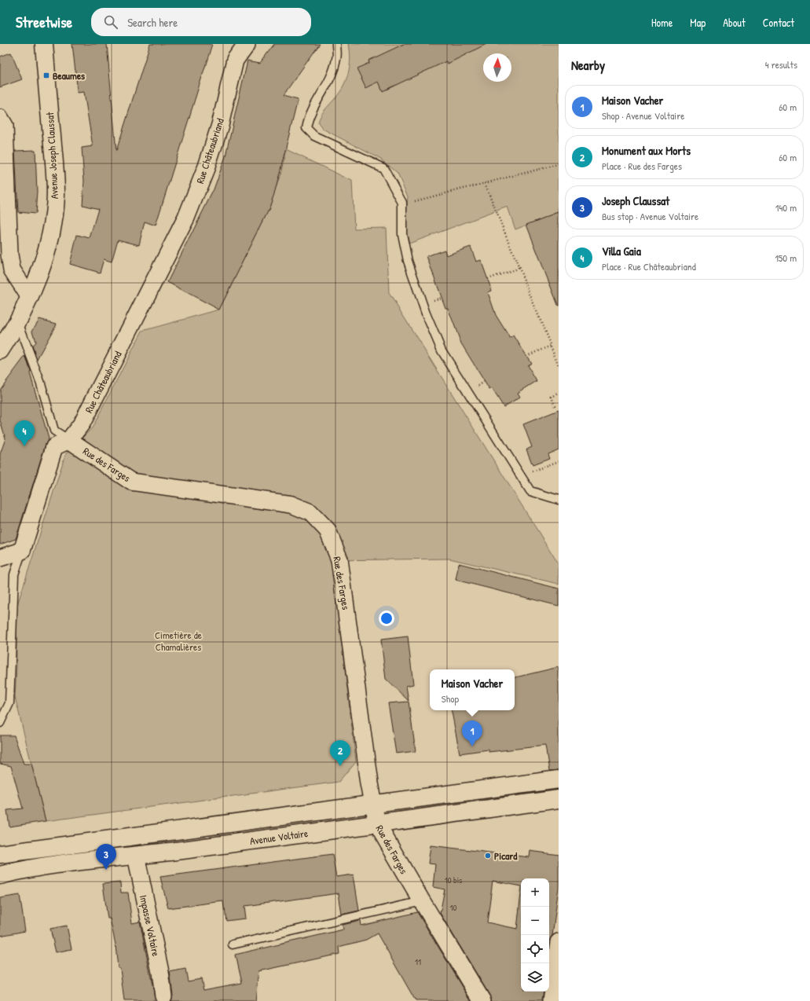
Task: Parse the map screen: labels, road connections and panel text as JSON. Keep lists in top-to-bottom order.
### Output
{
  "streets": {
    "main road": ["Avenue Joseph Claussat", "Avenue Voltaire"],
    "street": ["Rue Châteaubriand", "Rue des Farges", "Impasse Voltaire"]
  },
  "crossings": [
    ["Rue Châteaubriand", "Rue des Farges"],
    ["Avenue Joseph Claussat", "Rue des Farges"],
    ["Rue des Farges", "Avenue Voltaire"],
    ["Avenue Voltaire", "Impasse Voltaire"]
  ],
  "parks": ["Cimetière de Chamalières"],
  "places": {
    "transit": ["Beaumes"],
    "other": ["Picard"]
  },
  "house_numbers": ["10 bis", "10", "11"],
  "north": "top",
  "page": {
    "header": "Streetwise",
    "search": "Search here",
    "nav": [
      "Home",
      "Map",
      "About",
      "Contact"
    ],
    "heading": ["Nearby", "4 results"],
    "list": [
      {
        "mark": "1",
        "name": "Maison Vacher",
        "note": "Shop · Avenue Voltaire",
        "value": "60 m"
      },
      {
        "mark": "2",
        "name": "Monument aux Morts",
        "note": "Place · Rue des Farges",
        "value": "60 m"
      },
      {
        "mark": "3",
        "name": "Joseph Claussat",
        "note": "Bus stop · Avenue Voltaire",
        "value": "140 m"
      },
      {
        "mark": "4",
        "name": "Villa Gaia",
        "note": "Place · Rue Châteaubriand",
        "value": "150 m"
      }
    ],
    "pins": [
      "4",
      "1",
      "2",
      "3"
    ],
    "popup": ["Maison Vacher", "Shop"],
    "map_buttons": ["+", "−"]
  }
}
